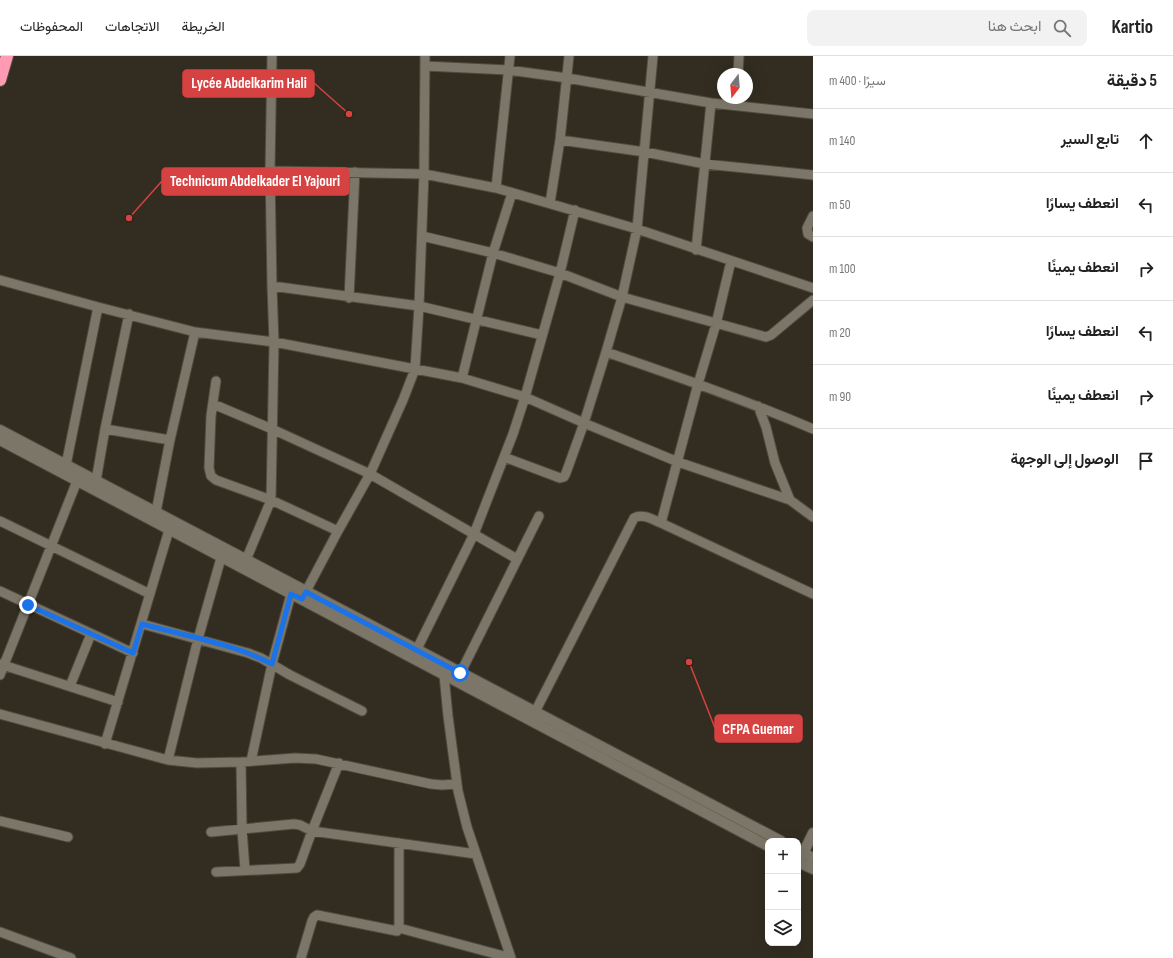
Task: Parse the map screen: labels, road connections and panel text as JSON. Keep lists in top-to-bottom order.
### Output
{
  "places": ["Lycée Abdelkarim Hali", "Technicum Abdelkader El Yajouri", "CFPA Guemar"],
  "north": "bottom",
  "page": {
    "header": "Kartio",
    "search": "ابحث هنا",
    "nav": ["الخريطة", "الاتجاهات", "المحفوظات"],
    "heading": ["5 دقيقة", "سيرًا · 400 m"],
    "list": [
      ["تابع السير", "140 m"],
      ["انعطف يسارًا", "50 m"],
      ["انعطف يمينًا", "100 m"],
      ["انعطف يسارًا", "20 m"],
      ["انعطف يمينًا", "90 m"],
      "الوصول إلى الوجهة"
    ],
    "map_buttons": ["+", "−"]
  }
}
